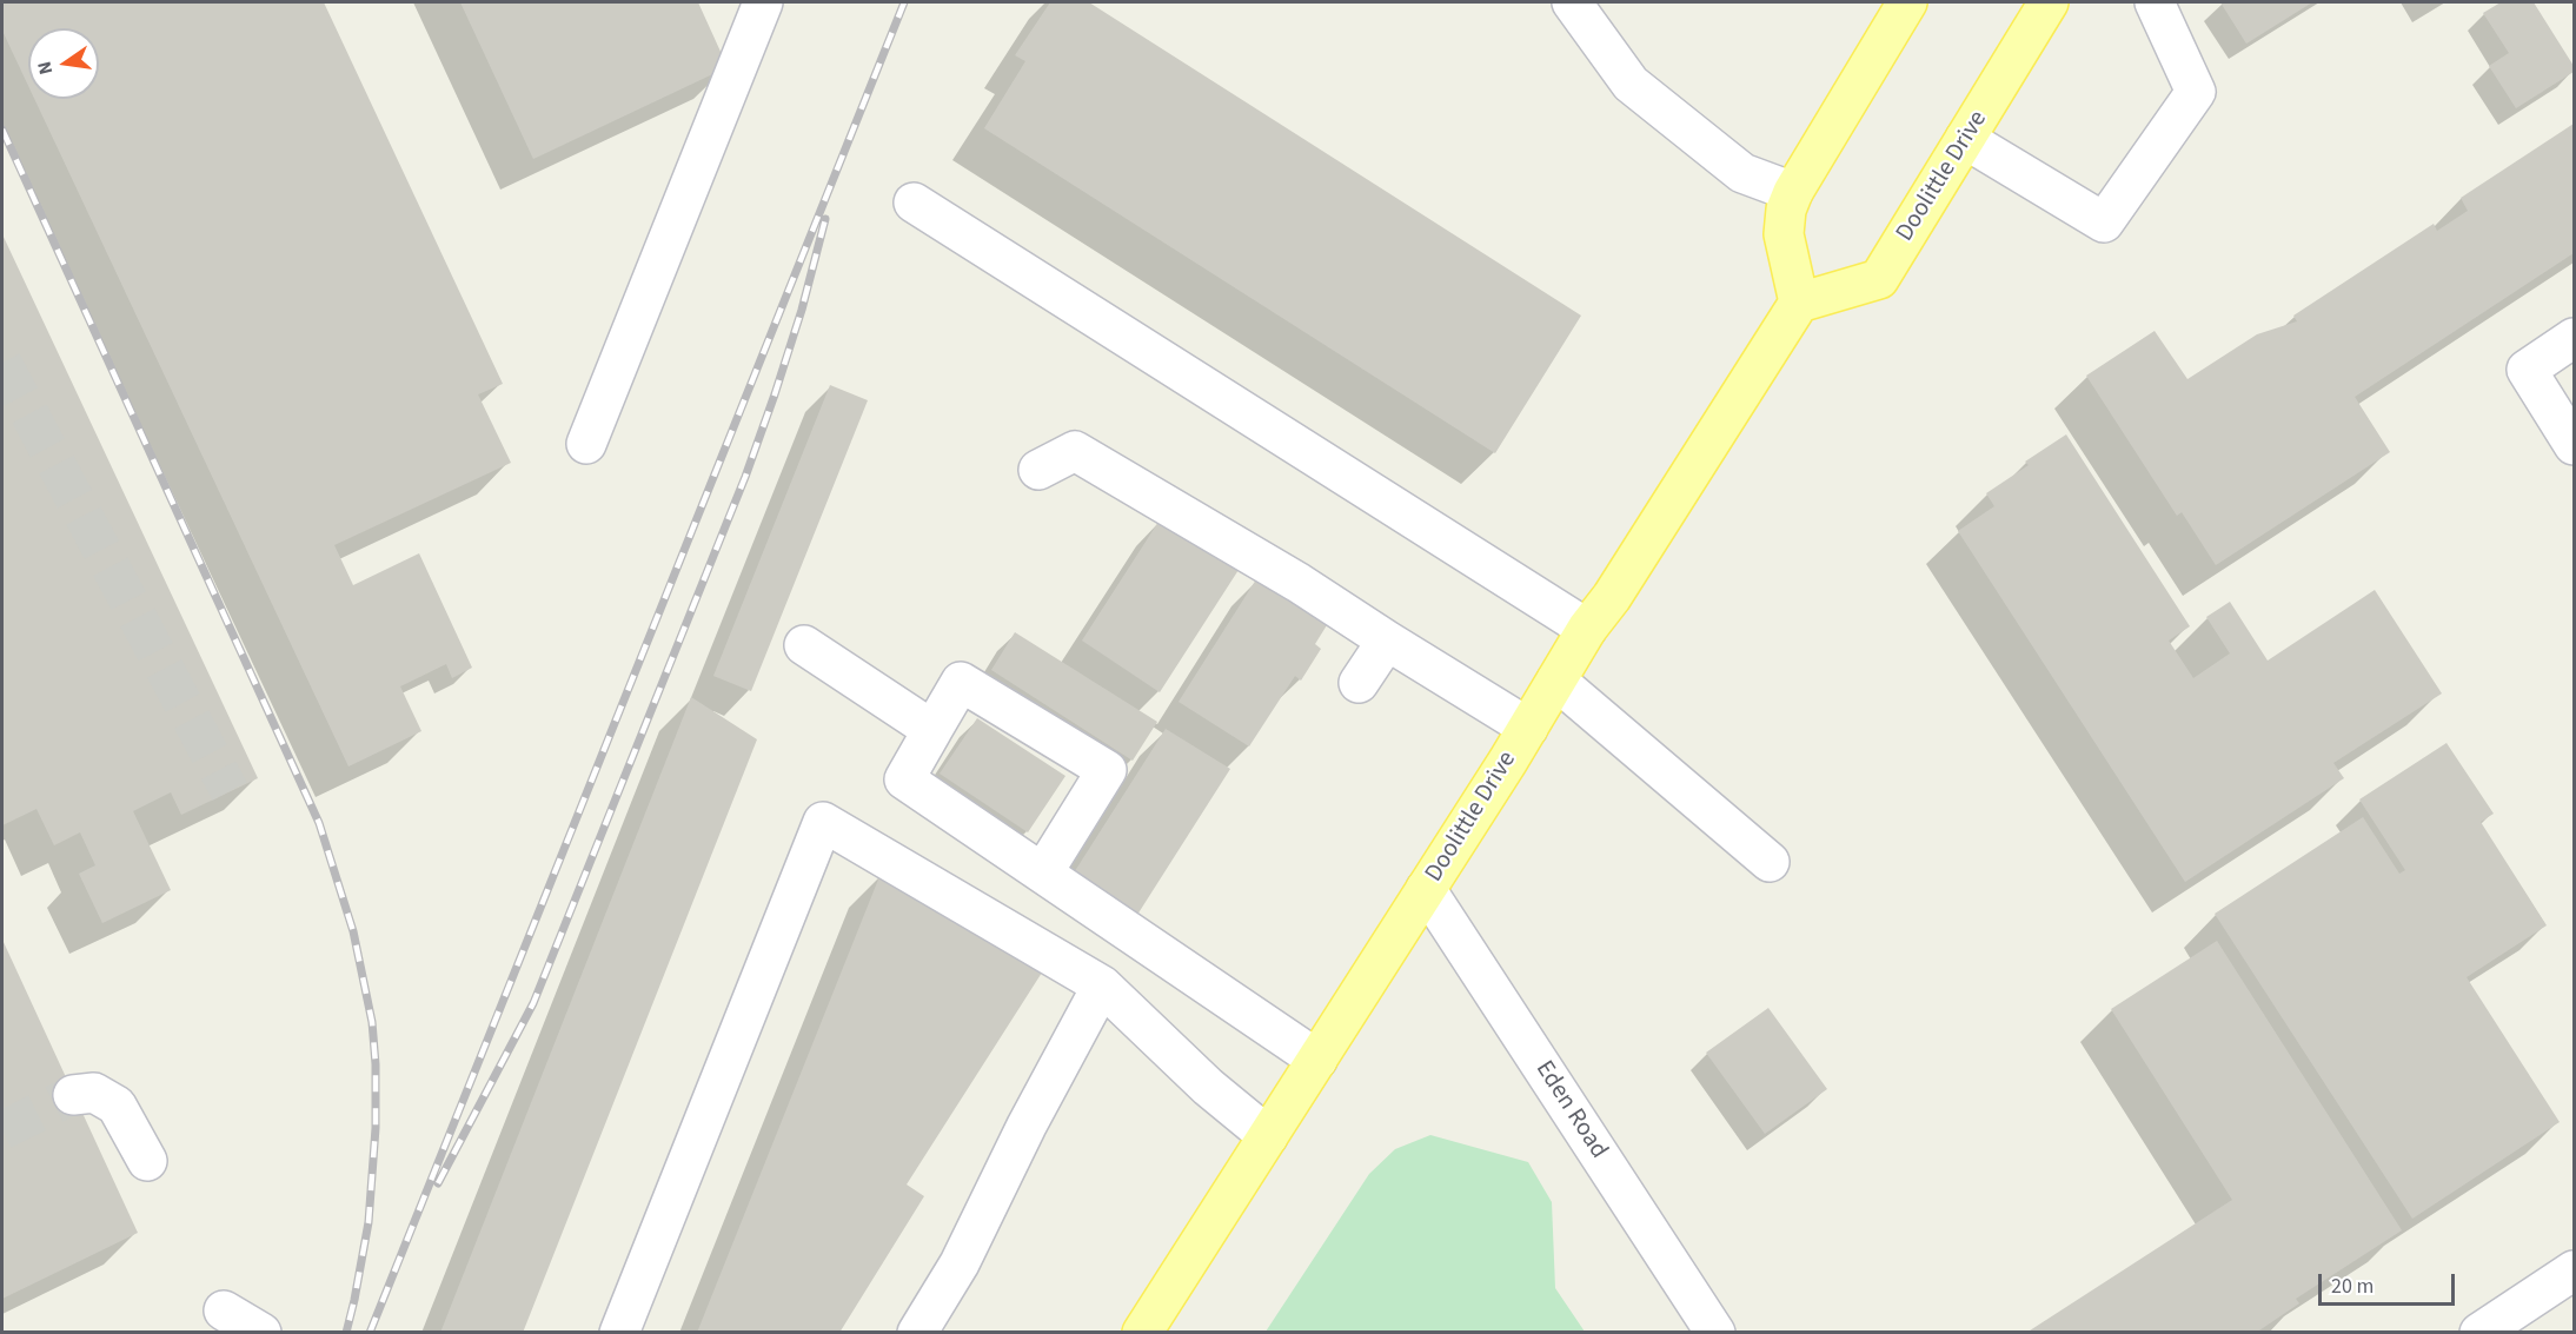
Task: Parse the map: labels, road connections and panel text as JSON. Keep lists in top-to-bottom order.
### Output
{
  "streets": {
    "main road": ["Doolittle Drive"],
    "street": ["Eden Road"]
  },
  "crossings": [
    ["Doolittle Drive", "Eden Road"]
  ],
  "scale_bar": "20 m",
  "north": "left"
}
